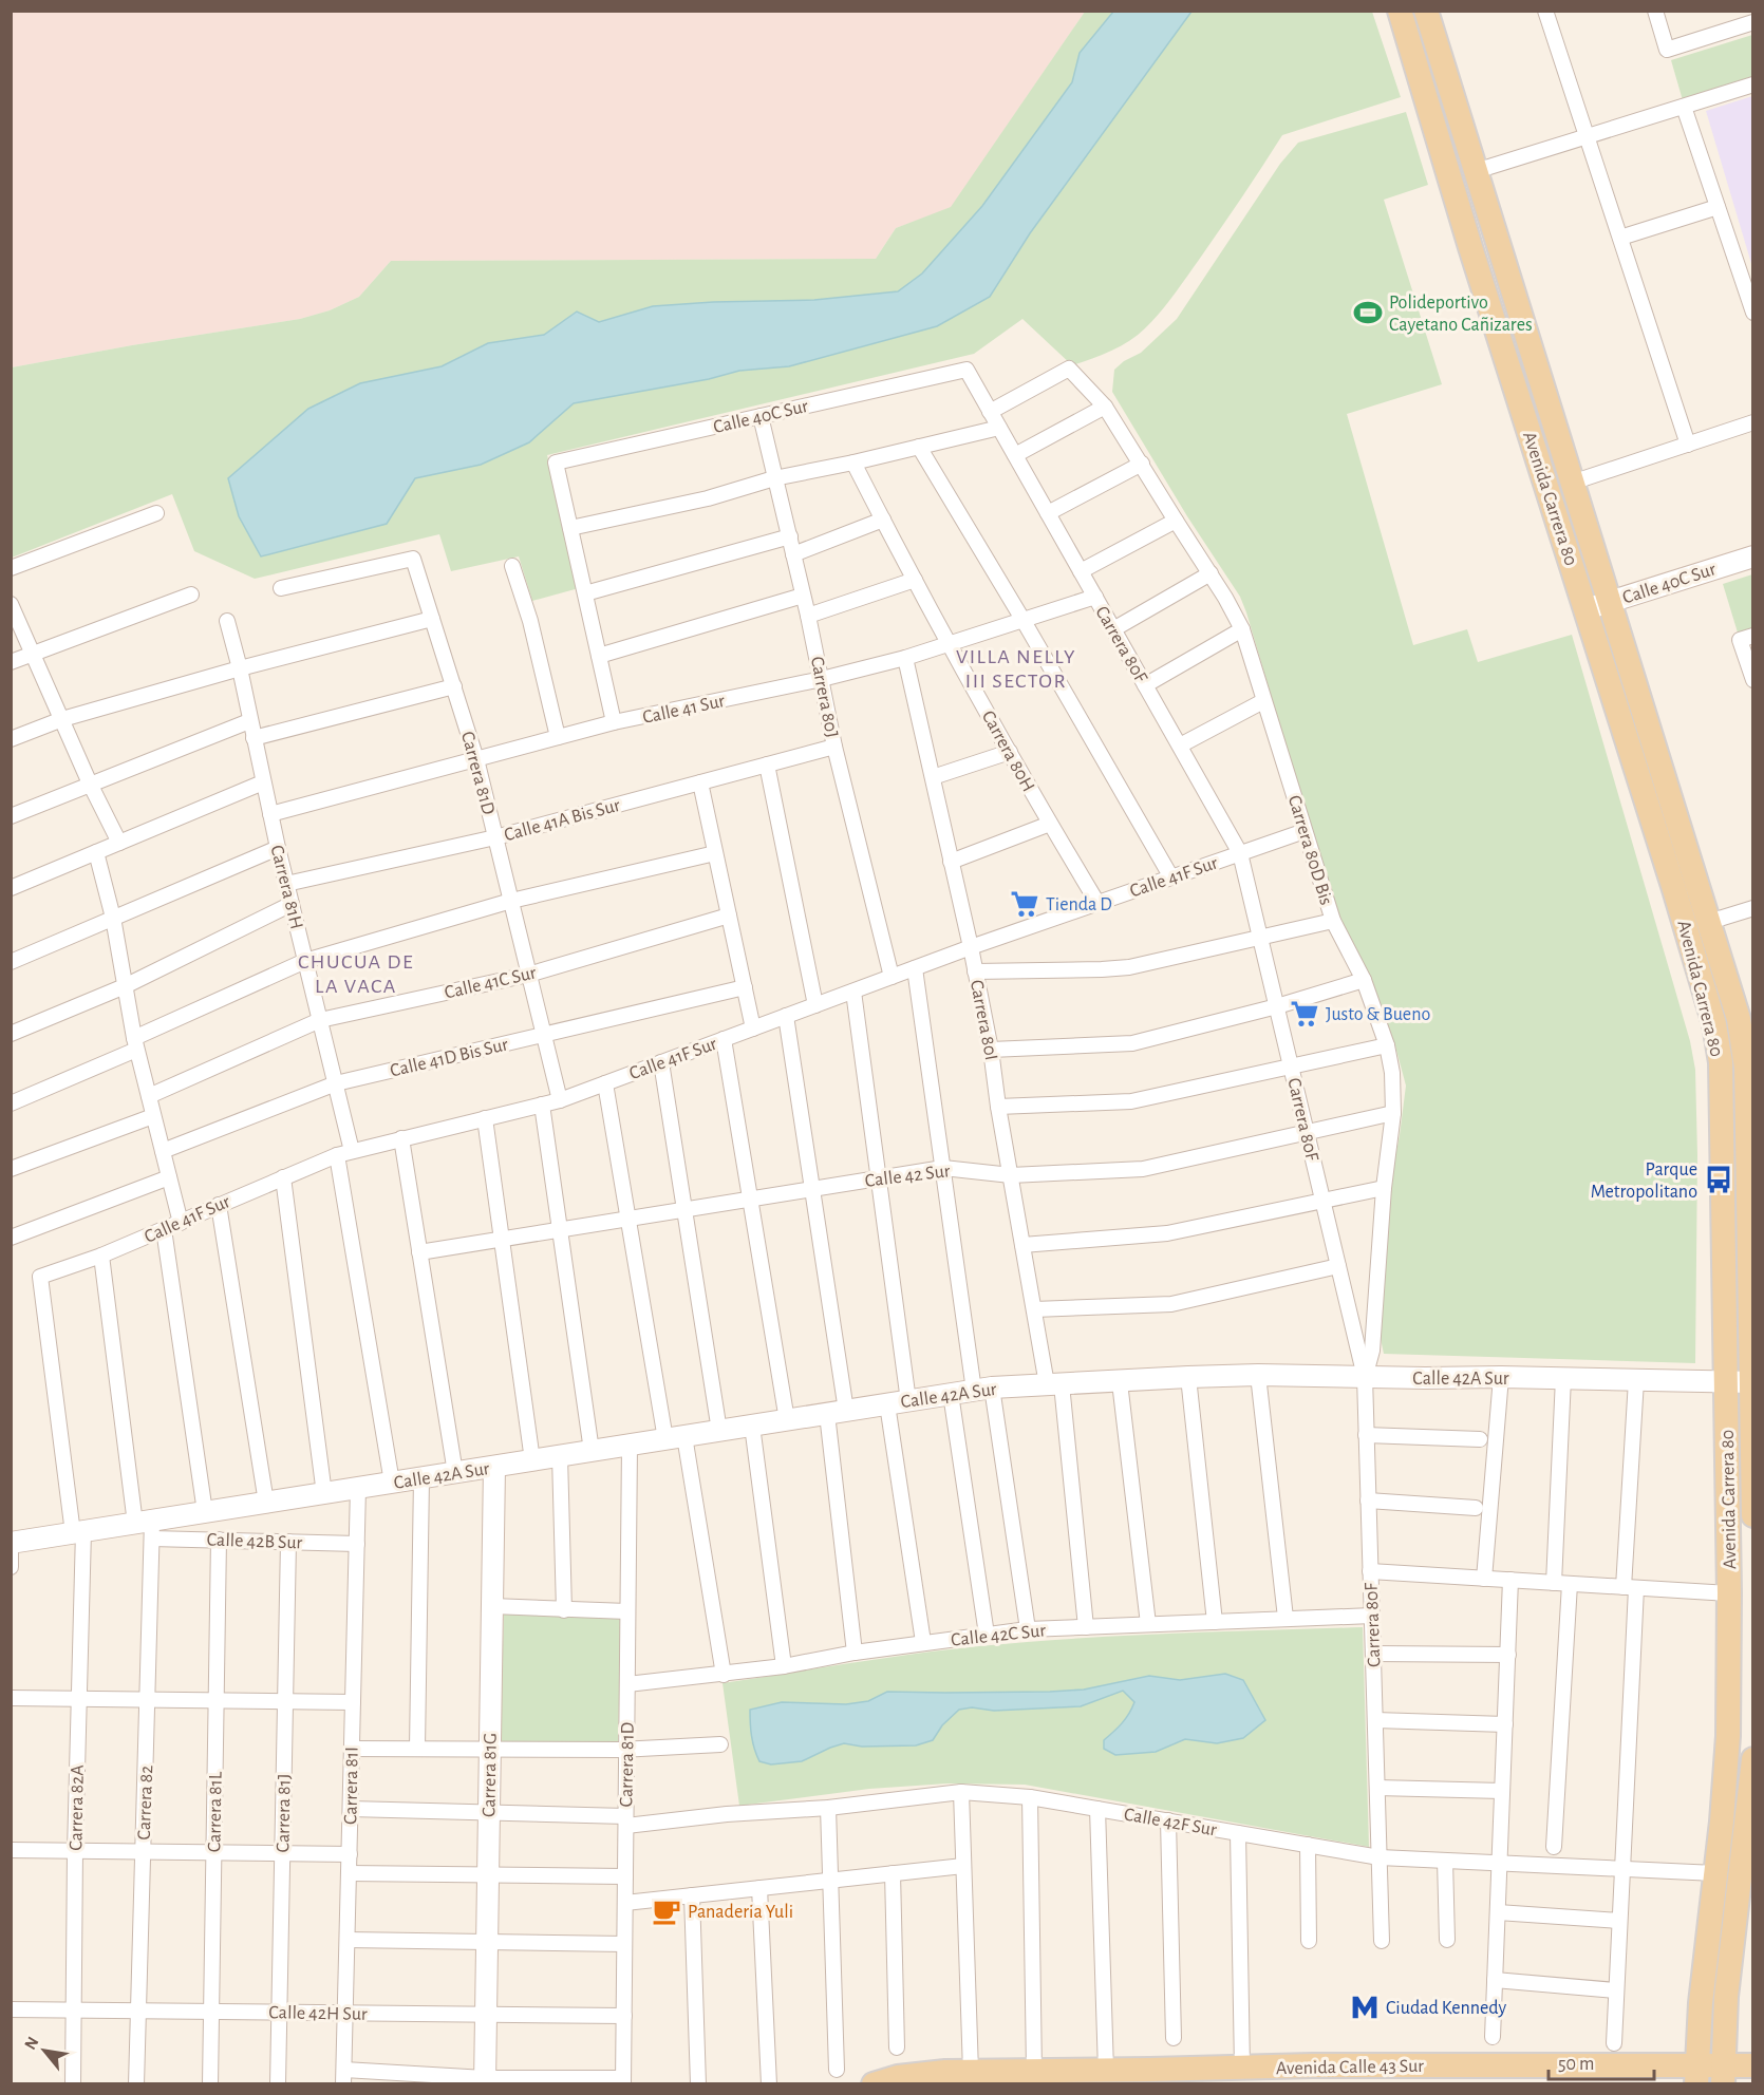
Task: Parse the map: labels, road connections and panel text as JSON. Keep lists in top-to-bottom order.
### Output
{
  "streets": {
    "main road": ["Avenida Carrera 80", "Avenida Calle 43 Sur"],
    "street": [
      "Calle 40C Sur",
      "Carrera 80F",
      "Carrera 80J",
      "Calle 41 Sur",
      "Carrera 80H",
      "Carrera 81D",
      "Calle 41A Bis Sur",
      "Carrera 80D Bis",
      "Calle 41F Sur",
      "Carrera 81H",
      "Calle 41C Sur",
      "Carrera 80I",
      "Calle 41D Bis Sur",
      "Calle 42 Sur",
      "Calle 42A Sur",
      "Calle 42B Sur",
      "Calle 42C Sur",
      "Carrera 81G",
      "Carrera 81I",
      "Carrera 82",
      "Carrera 82A",
      "Carrera 81L",
      "Carrera 81J",
      "Calle 42F Sur",
      "Calle 42H Sur"
    ]
  },
  "crossings": [
    ["Calle 40C Sur", "Avenida Carrera 80"],
    ["Calle 40C Sur", "Carrera 80F"],
    ["Calle 40C Sur", "Carrera 80J"],
    ["Avenida Carrera 80", "Calle 42A Sur"],
    ["Avenida Carrera 80", "Calle 42F Sur"],
    ["Avenida Carrera 80", "Avenida Calle 43 Sur"],
    ["Carrera 80F", "Calle 41 Sur"],
    ["Carrera 80F", "Carrera 80D Bis"],
    ["Carrera 80F", "Calle 41F Sur"],
    ["Carrera 80F", "Calle 42 Sur"],
    ["Carrera 80F", "Calle 42A Sur"],
    ["Carrera 80F", "Calle 42C Sur"],
    ["Carrera 80F", "Calle 42F Sur"],
    ["Carrera 80J", "Calle 41 Sur"],
    ["Carrera 80J", "Calle 41A Bis Sur"],
    ["Carrera 80J", "Calle 41F Sur"],
    ["Calle 41 Sur", "Carrera 80H"],
    ["Calle 41 Sur", "Carrera 81D"],
    ["Calle 41 Sur", "Carrera 81H"],
    ["Calle 41 Sur", "Carrera 80I"],
    ["Carrera 80H", "Calle 41F Sur"],
    ["Carrera 81D", "Calle 41A Bis Sur"],
    ["Carrera 81D", "Calle 41F Sur"],
    ["Carrera 81D", "Calle 41C Sur"],
    ["Carrera 81D", "Calle 41D Bis Sur"],
    ["Carrera 81D", "Calle 42A Sur"],
    ["Carrera 81D", "Calle 42C Sur"],
    ["Carrera 81D", "Calle 42F Sur"],
    ["Carrera 81D", "Calle 42H Sur"],
    ["Calle 41A Bis Sur", "Carrera 81H"],
    ["Carrera 80D Bis", "Calle 41F Sur"],
    ["Carrera 80D Bis", "Calle 42 Sur"],
    ["Carrera 80D Bis", "Calle 42A Sur"],
    ["Calle 41F Sur", "Carrera 81H"],
    ["Calle 41F Sur", "Carrera 80I"],
    ["Calle 41F Sur", "Carrera 82"],
    ["Calle 41F Sur", "Carrera 82A"],
    ["Carrera 81H", "Calle 41C Sur"],
    ["Carrera 81H", "Calle 41D Bis Sur"],
    ["Carrera 80I", "Calle 42 Sur"],
    ["Carrera 80I", "Calle 42A Sur"],
    ["Carrera 80I", "Calle 42C Sur"],
    ["Calle 42A Sur", "Calle 42B Sur"],
    ["Calle 42A Sur", "Carrera 81G"],
    ["Calle 42A Sur", "Carrera 81I"],
    ["Calle 42A Sur", "Carrera 82"],
    ["Calle 42B Sur", "Carrera 81I"],
    ["Calle 42B Sur", "Carrera 82"],
    ["Calle 42B Sur", "Carrera 82A"],
    ["Calle 42B Sur", "Carrera 81L"],
    ["Calle 42B Sur", "Carrera 81J"],
    ["Carrera 81G", "Calle 42F Sur"],
    ["Carrera 81G", "Calle 42H Sur"],
    ["Carrera 81I", "Calle 42F Sur"],
    ["Carrera 81I", "Calle 42H Sur"],
    ["Carrera 82", "Calle 42H Sur"],
    ["Carrera 82A", "Calle 42H Sur"],
    ["Carrera 81L", "Calle 42H Sur"],
    ["Carrera 81J", "Calle 42H Sur"]
  ],
  "districts": ["VILLA NELLY III SECTOR", "CHUCUA DE LA VACA"],
  "places": {
    "sports": ["Polideportivo Cayetano Cañizares"],
    "supermarket": ["Tienda D", "Justo & Bueno"],
    "bus stop": ["Parque Metropolitano"],
    "cafe": ["Panaderia Yuli"],
    "metro station": ["Ciudad Kennedy"]
  },
  "scale_bar": "50 m",
  "north": "top left"
}
